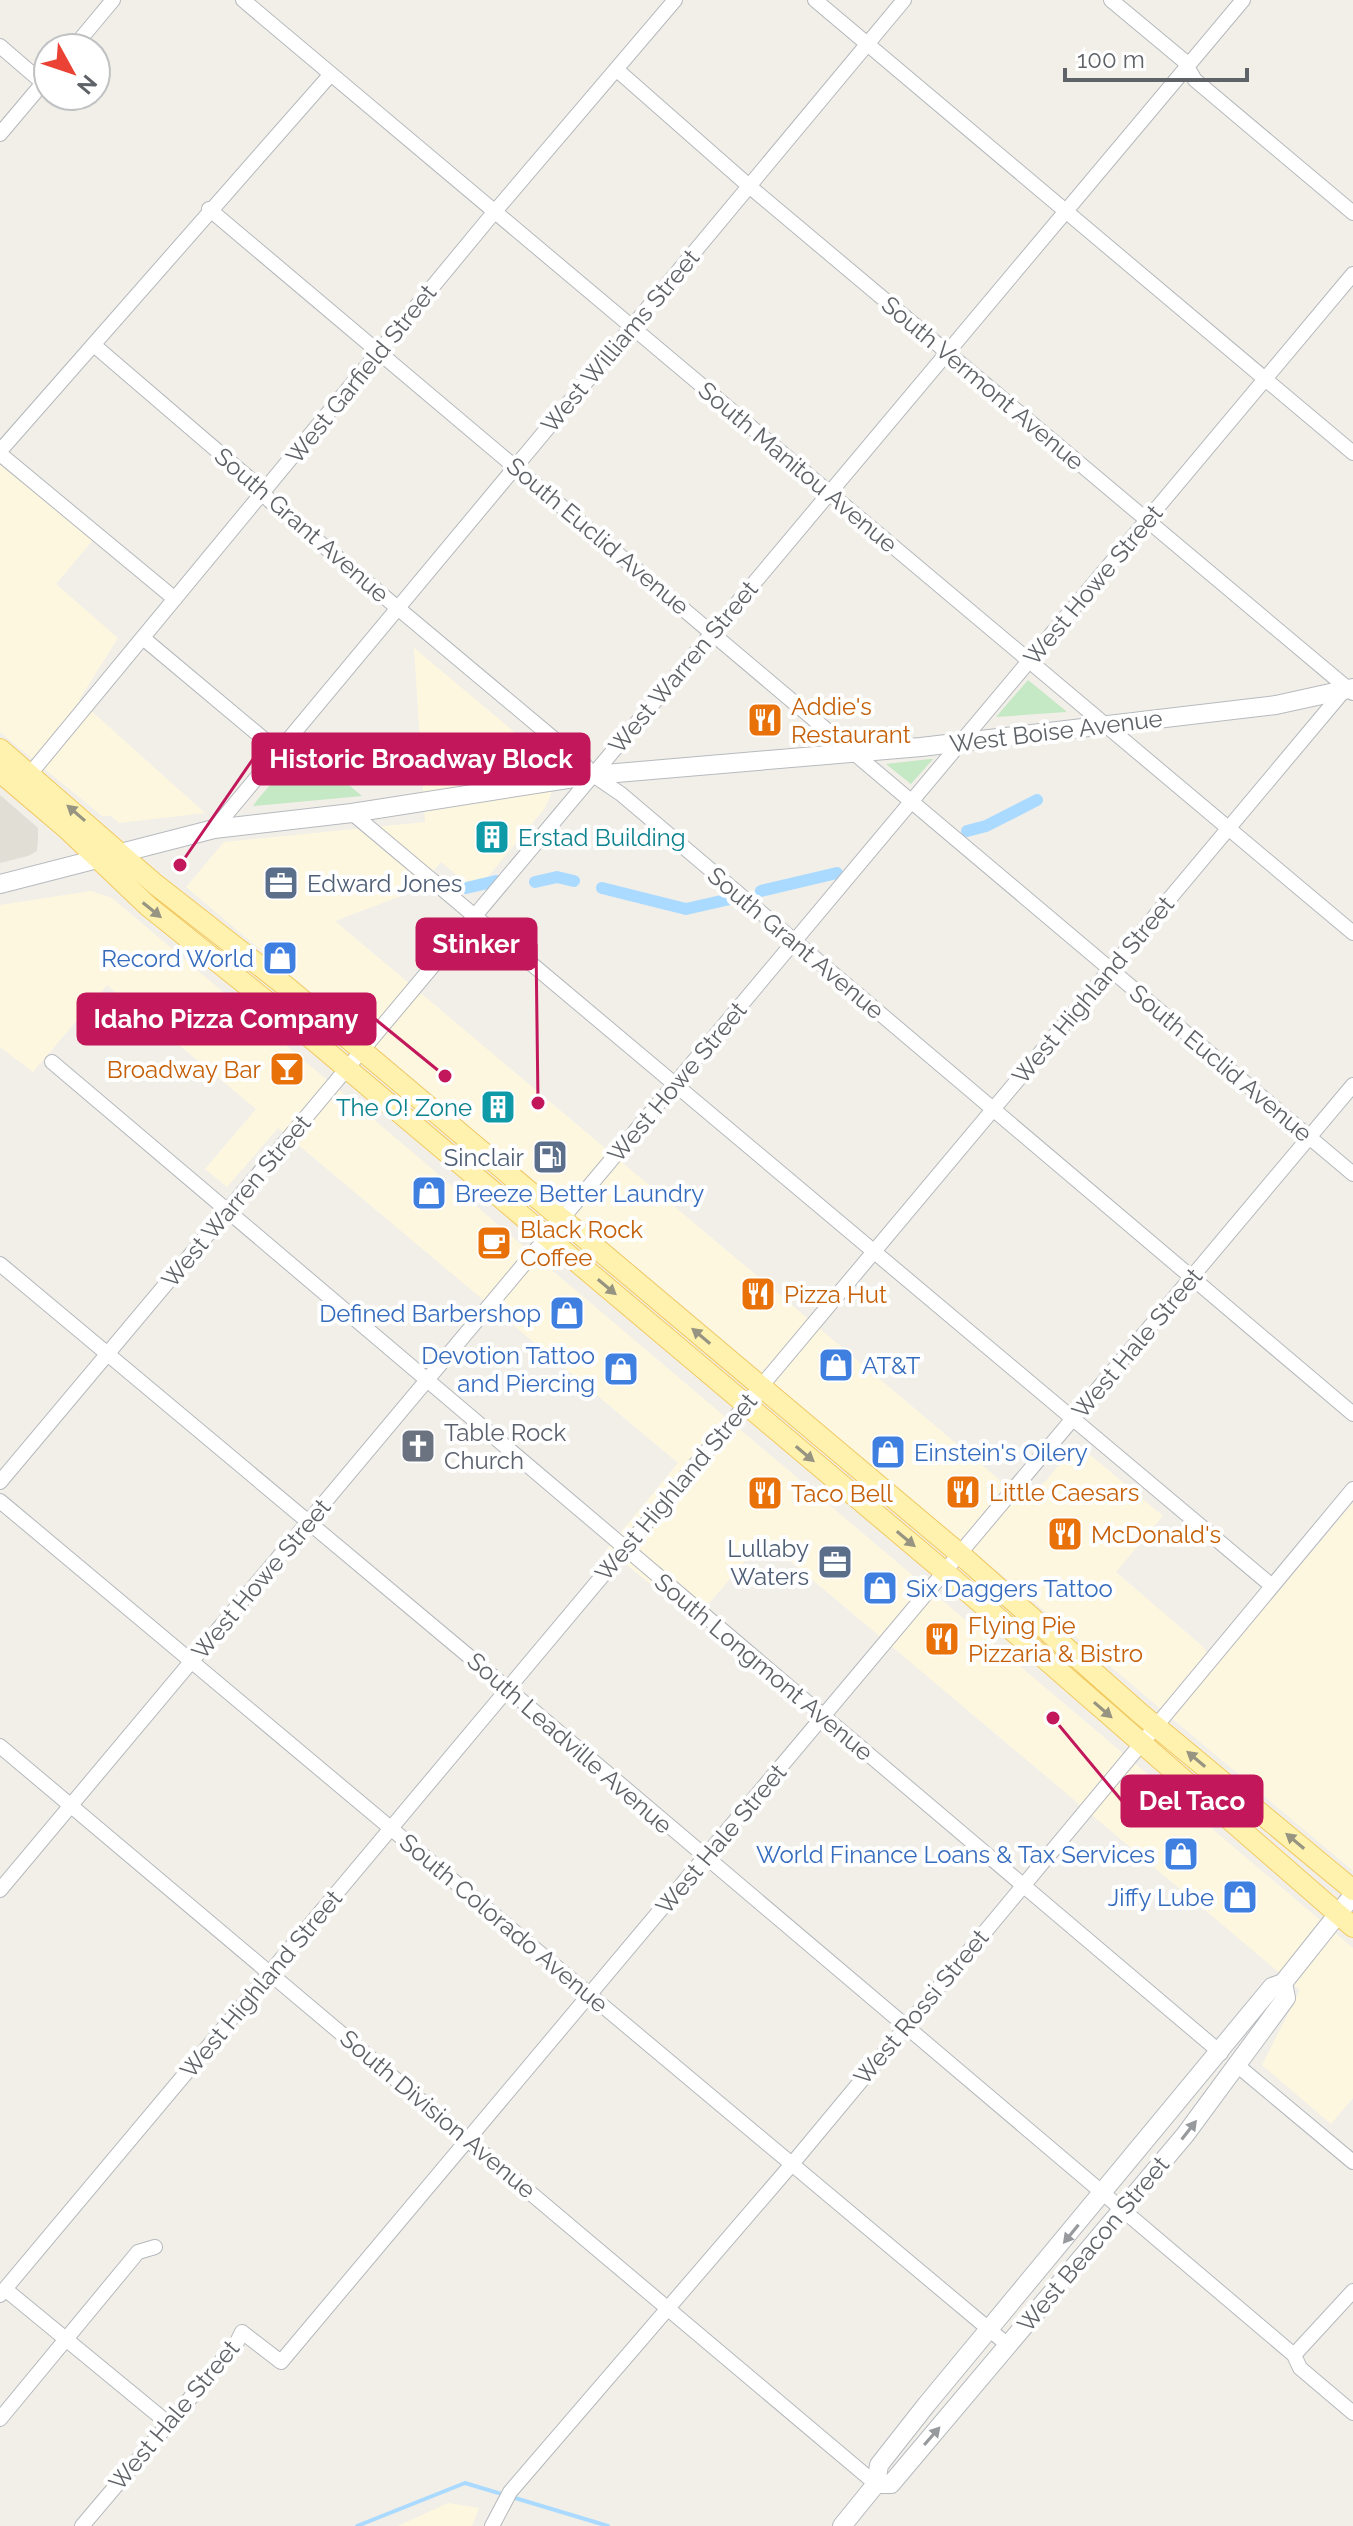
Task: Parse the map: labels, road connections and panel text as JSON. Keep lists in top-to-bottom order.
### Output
{
  "streets": {
    "street": [
      "West Williams Street",
      "West Garfield Street",
      "South Vermont Avenue",
      "South Manitou Avenue",
      "South Grant Avenue",
      "South Euclid Avenue",
      "West Howe Street",
      "West Warren Street",
      "West Boise Avenue",
      "West Highland Street",
      "West Hale Street",
      "South Longmont Avenue",
      "South Leadville Avenue",
      "South Colorado Avenue",
      "West Rossi Street",
      "South Division Avenue",
      "West Beacon Street"
    ]
  },
  "crossings": [
    ["West Williams Street", "South Vermont Avenue"],
    ["West Williams Street", "South Manitou Avenue"],
    ["West Williams Street", "South Grant Avenue"],
    ["West Williams Street", "South Euclid Avenue"],
    ["West Williams Street", "West Boise Avenue"],
    ["West Garfield Street", "South Vermont Avenue"],
    ["West Garfield Street", "South Manitou Avenue"],
    ["West Garfield Street", "South Grant Avenue"],
    ["West Garfield Street", "South Euclid Avenue"],
    ["South Vermont Avenue", "West Howe Street"],
    ["South Vermont Avenue", "West Warren Street"],
    ["South Vermont Avenue", "West Boise Avenue"],
    ["South Vermont Avenue", "West Highland Street"],
    ["South Manitou Avenue", "West Howe Street"],
    ["South Manitou Avenue", "West Warren Street"],
    ["South Manitou Avenue", "West Boise Avenue"],
    ["South Manitou Avenue", "West Highland Street"],
    ["South Grant Avenue", "West Howe Street"],
    ["South Grant Avenue", "West Warren Street"],
    ["South Grant Avenue", "West Boise Avenue"],
    ["South Grant Avenue", "West Highland Street"],
    ["South Grant Avenue", "West Hale Street"],
    ["South Euclid Avenue", "West Howe Street"],
    ["South Euclid Avenue", "West Warren Street"],
    ["South Euclid Avenue", "West Boise Avenue"],
    ["South Euclid Avenue", "West Highland Street"],
    ["South Euclid Avenue", "West Hale Street"],
    ["West Howe Street", "West Boise Avenue"],
    ["West Howe Street", "South Longmont Avenue"],
    ["West Howe Street", "South Leadville Avenue"],
    ["West Howe Street", "South Colorado Avenue"],
    ["West Howe Street", "South Division Avenue"],
    ["West Warren Street", "West Boise Avenue"],
    ["West Warren Street", "South Longmont Avenue"],
    ["West Warren Street", "South Leadville Avenue"],
    ["West Boise Avenue", "West Highland Street"],
    ["West Highland Street", "South Longmont Avenue"],
    ["West Highland Street", "South Leadville Avenue"],
    ["West Highland Street", "South Colorado Avenue"],
    ["West Highland Street", "South Division Avenue"],
    ["West Hale Street", "South Longmont Avenue"],
    ["West Hale Street", "South Leadville Avenue"],
    ["West Hale Street", "South Colorado Avenue"],
    ["West Hale Street", "South Division Avenue"],
    ["South Longmont Avenue", "West Rossi Street"],
    ["South Longmont Avenue", "West Beacon Street"],
    ["South Leadville Avenue", "West Rossi Street"],
    ["South Leadville Avenue", "West Beacon Street"],
    ["South Colorado Avenue", "West Rossi Street"],
    ["South Colorado Avenue", "West Beacon Street"],
    ["West Rossi Street", "South Division Avenue"],
    ["South Division Avenue", "West Beacon Street"]
  ],
  "places": {
    "restaurant": [
      "Addie's Restaurant",
      "Pizza Hut",
      "Little Caesars",
      "Taco Bell",
      "McDonald's",
      "Flying Pie Pizzaria & Bistro"
    ],
    "building": ["Erstad Building", "The O! Zone"],
    "other": [
      "Historic Broadway Block",
      "Idaho Pizza Company",
      "Stinker",
      "Del Taco"
    ],
    "office": ["Edward Jones", "Lullaby Waters"],
    "shop": [
      "Record World",
      "Breeze Better Laundry",
      "Defined Barbershop",
      "AT&T",
      "Devotion Tattoo and Piercing",
      "Einstein's Oilery",
      "Six Daggers Tattoo",
      "World Finance Loans & Tax Services",
      "Jiffy Lube"
    ],
    "bar": ["Broadway Bar"],
    "fuel station": ["Sinclair"],
    "cafe": ["Black Rock Coffee"],
    "church": ["Table Rock Church"]
  },
  "scale_bar": "100 m",
  "north": "bottom right"
}
